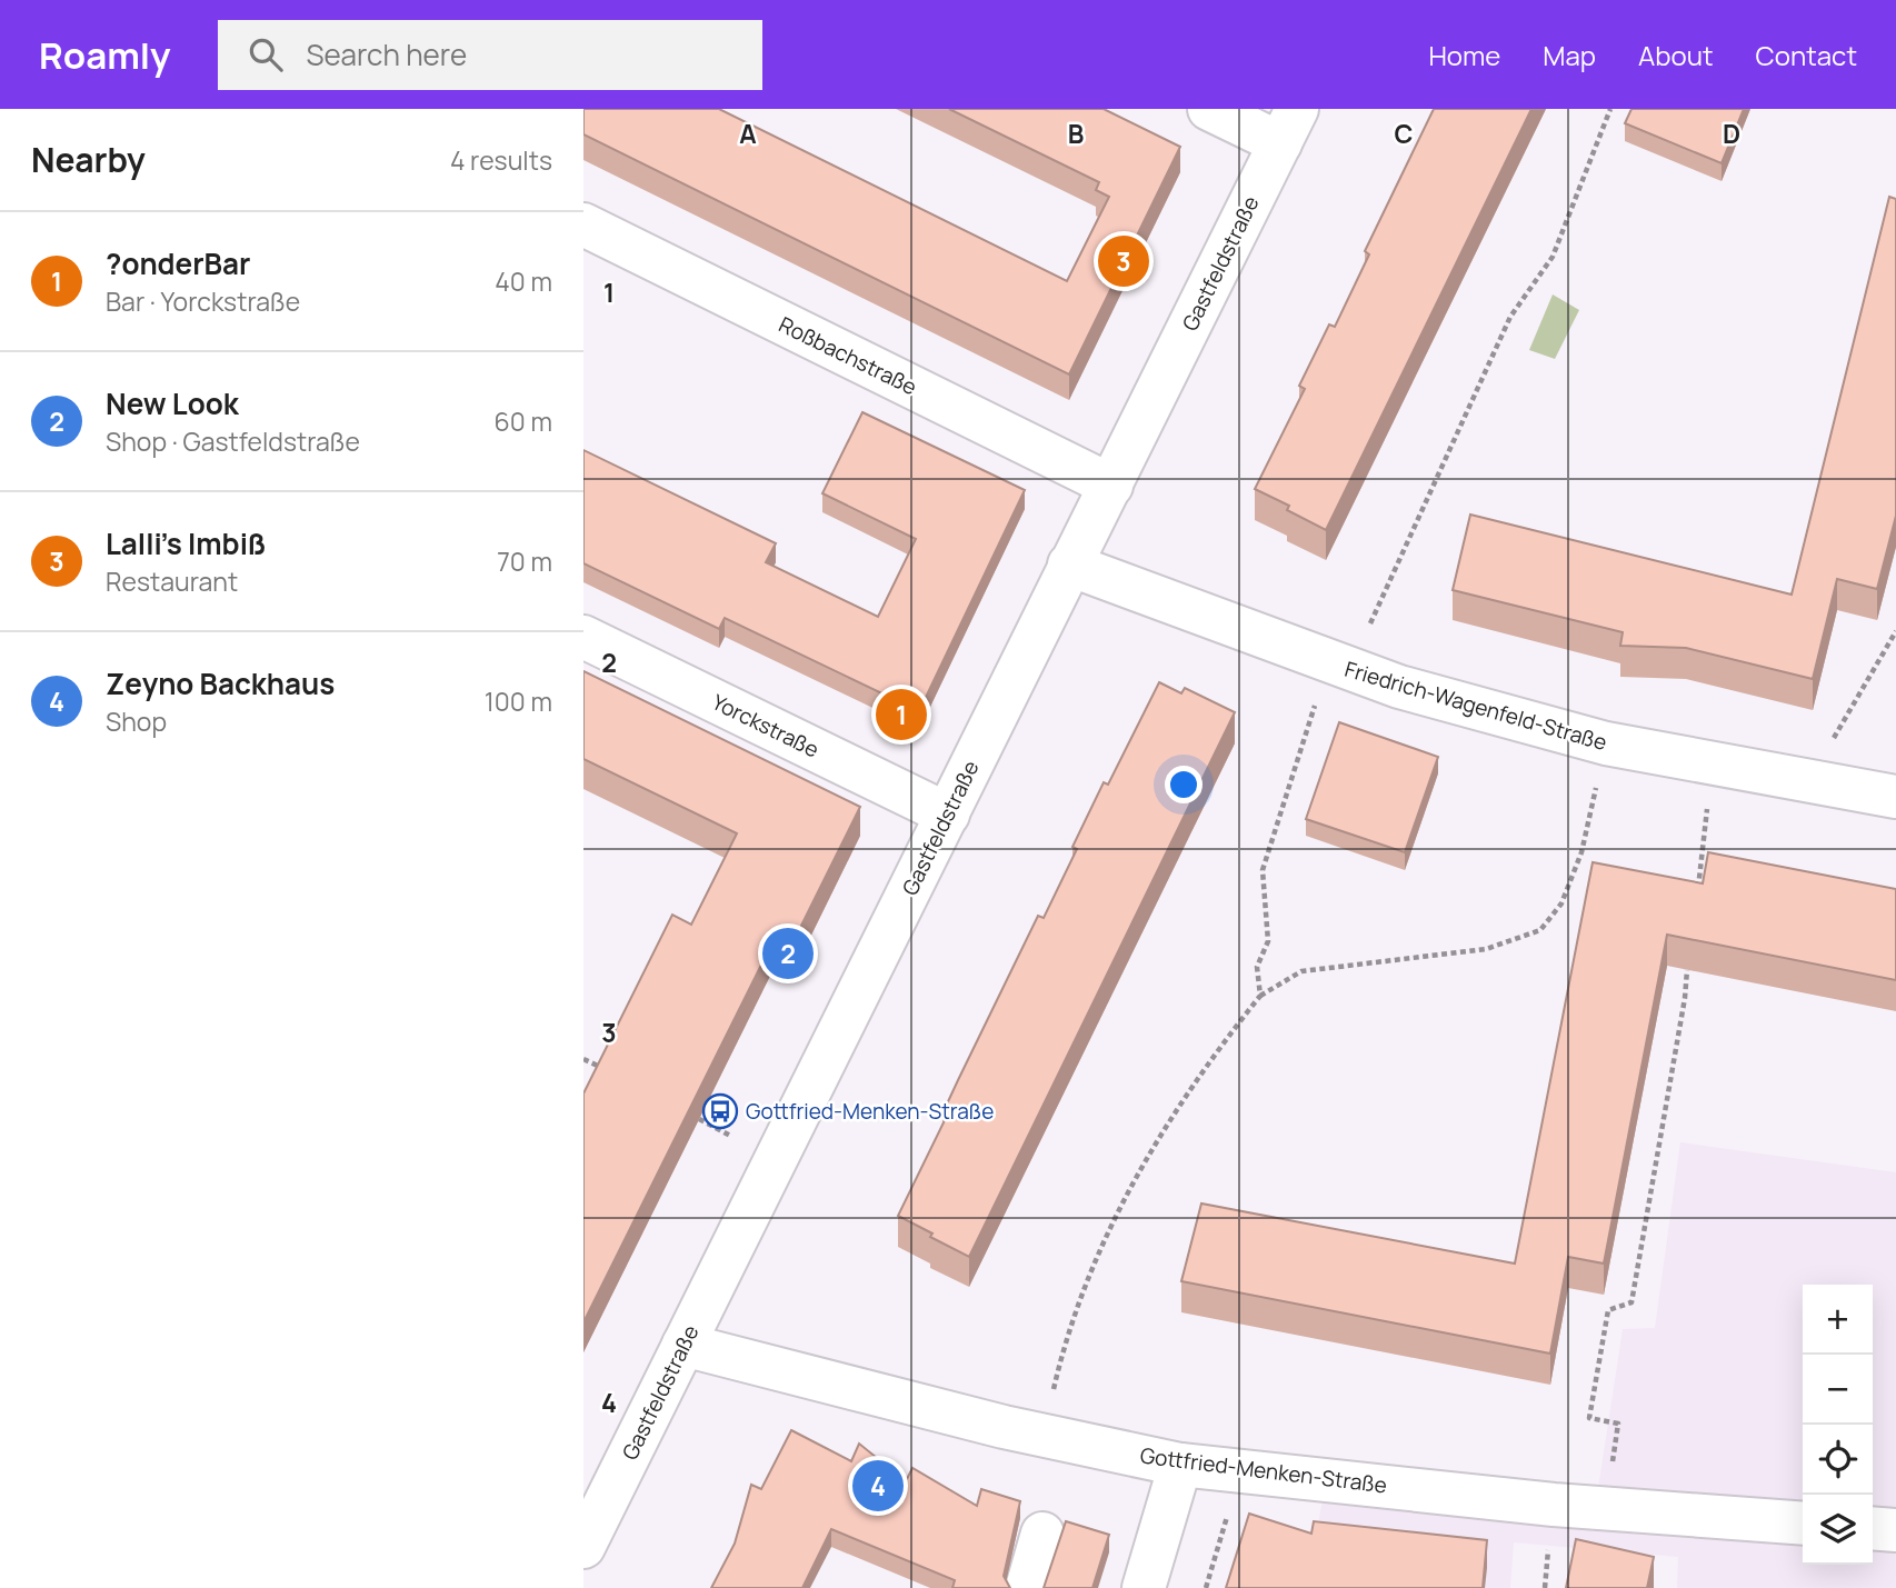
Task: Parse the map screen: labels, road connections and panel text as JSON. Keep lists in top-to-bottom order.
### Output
{
  "streets": {
    "street": [
      "Gastfeldstraße",
      "Roßbachstraße",
      "Friedrich-Wagenfeld-Straße",
      "Yorckstraße",
      "Gottfried-Menken-Straße"
    ]
  },
  "crossings": [
    ["Gastfeldstraße", "Roßbachstraße"],
    ["Gastfeldstraße", "Friedrich-Wagenfeld-Straße"],
    ["Gastfeldstraße", "Yorckstraße"],
    ["Gastfeldstraße", "Gottfried-Menken-Straße"]
  ],
  "places": {
    "bus stop": ["Gottfried-Menken-Straße"]
  },
  "page": {
    "header": "Roamly",
    "search": "Search here",
    "nav": [
      "Home",
      "Map",
      "About",
      "Contact"
    ],
    "heading": ["Nearby", "4 results"],
    "list": [
      {
        "mark": "1",
        "name": "?onderBar",
        "note": "Bar · Yorckstraße",
        "value": "40 m"
      },
      {
        "mark": "2",
        "name": "New Look",
        "note": "Shop · Gastfeldstraße",
        "value": "60 m"
      },
      {
        "mark": "3",
        "name": "Lalli's Imbiß",
        "note": "Restaurant",
        "value": "70 m"
      },
      {
        "mark": "4",
        "name": "Zeyno Backhaus",
        "note": "Shop",
        "value": "100 m"
      }
    ],
    "pins": [
      "3",
      "1",
      "2",
      "4"
    ],
    "map_buttons": ["+", "−"]
  },
  "grid": {
    "columns": [
      "A",
      "B",
      "C",
      "D"
    ],
    "rows": [
      "1",
      "2",
      "3",
      "4"
    ]
  }
}
